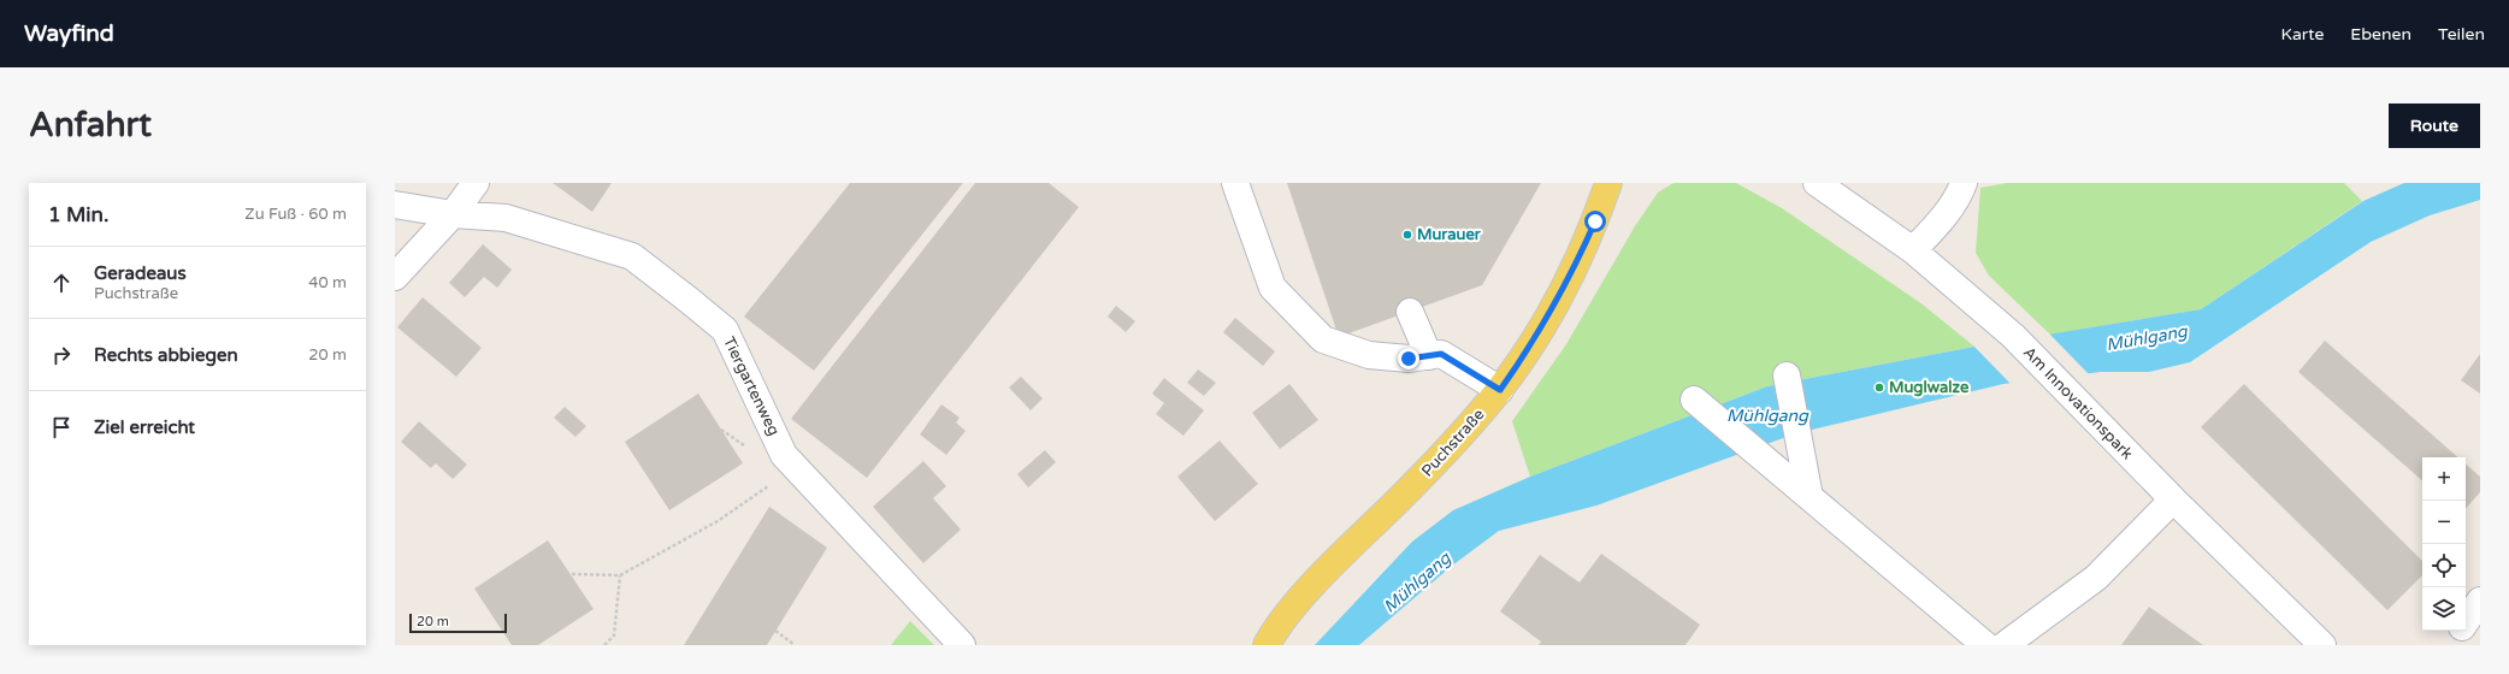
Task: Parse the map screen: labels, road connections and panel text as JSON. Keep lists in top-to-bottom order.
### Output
{
  "streets": {
    "main road": ["Puchstraße"],
    "street": ["Tiergartenweg", "Am Innovationspark"]
  },
  "water": ["Mühlgang"],
  "places": ["Murauer", "Muglwalze"],
  "scale_bar": "20 m",
  "page": {
    "header": "Wayfind",
    "nav": ["Karte", "Ebenen", "Teilen"],
    "buttons": "Route",
    "title": "Anfahrt",
    "heading": ["1 Min.", "Zu Fuß · 60 m"],
    "list": [
      ["Geradeaus", "Puchstraße", "40 m"],
      ["Rechts abbiegen", "20 m"],
      "Ziel erreicht"
    ],
    "map_buttons": ["+", "−"],
    "scale": "20 m"
  }
}
